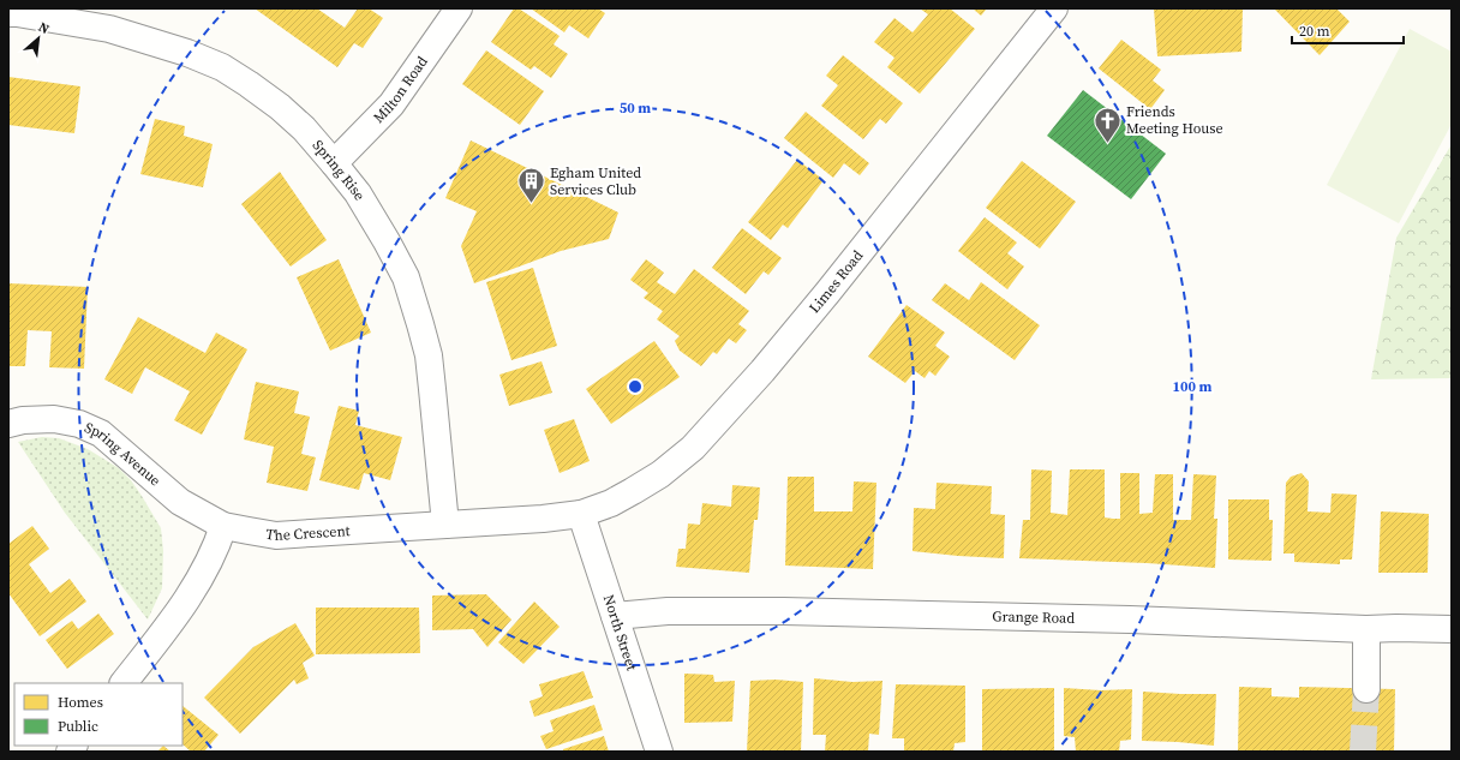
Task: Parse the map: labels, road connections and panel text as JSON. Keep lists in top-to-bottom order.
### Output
{
  "streets": {
    "street": [
      "Milton Road",
      "Spring Rise",
      "Limes Road",
      "Spring Avenue",
      "The Crescent",
      "Grange Road",
      "North Street"
    ]
  },
  "crossings": [
    ["Milton Road", "Spring Rise"],
    ["Spring Rise", "The Crescent"],
    ["Limes Road", "The Crescent"],
    ["Limes Road", "North Street"],
    ["Spring Avenue", "The Crescent"],
    ["The Crescent", "North Street"],
    ["Grange Road", "North Street"]
  ],
  "places": {
    "church": ["Friends Meeting House"],
    "building": ["Egham United Services Club"]
  },
  "legend": ["Homes", "Public"],
  "scale_bar": "20 m",
  "north": "top right",
  "rings": ["50 m", "100 m"]
}
